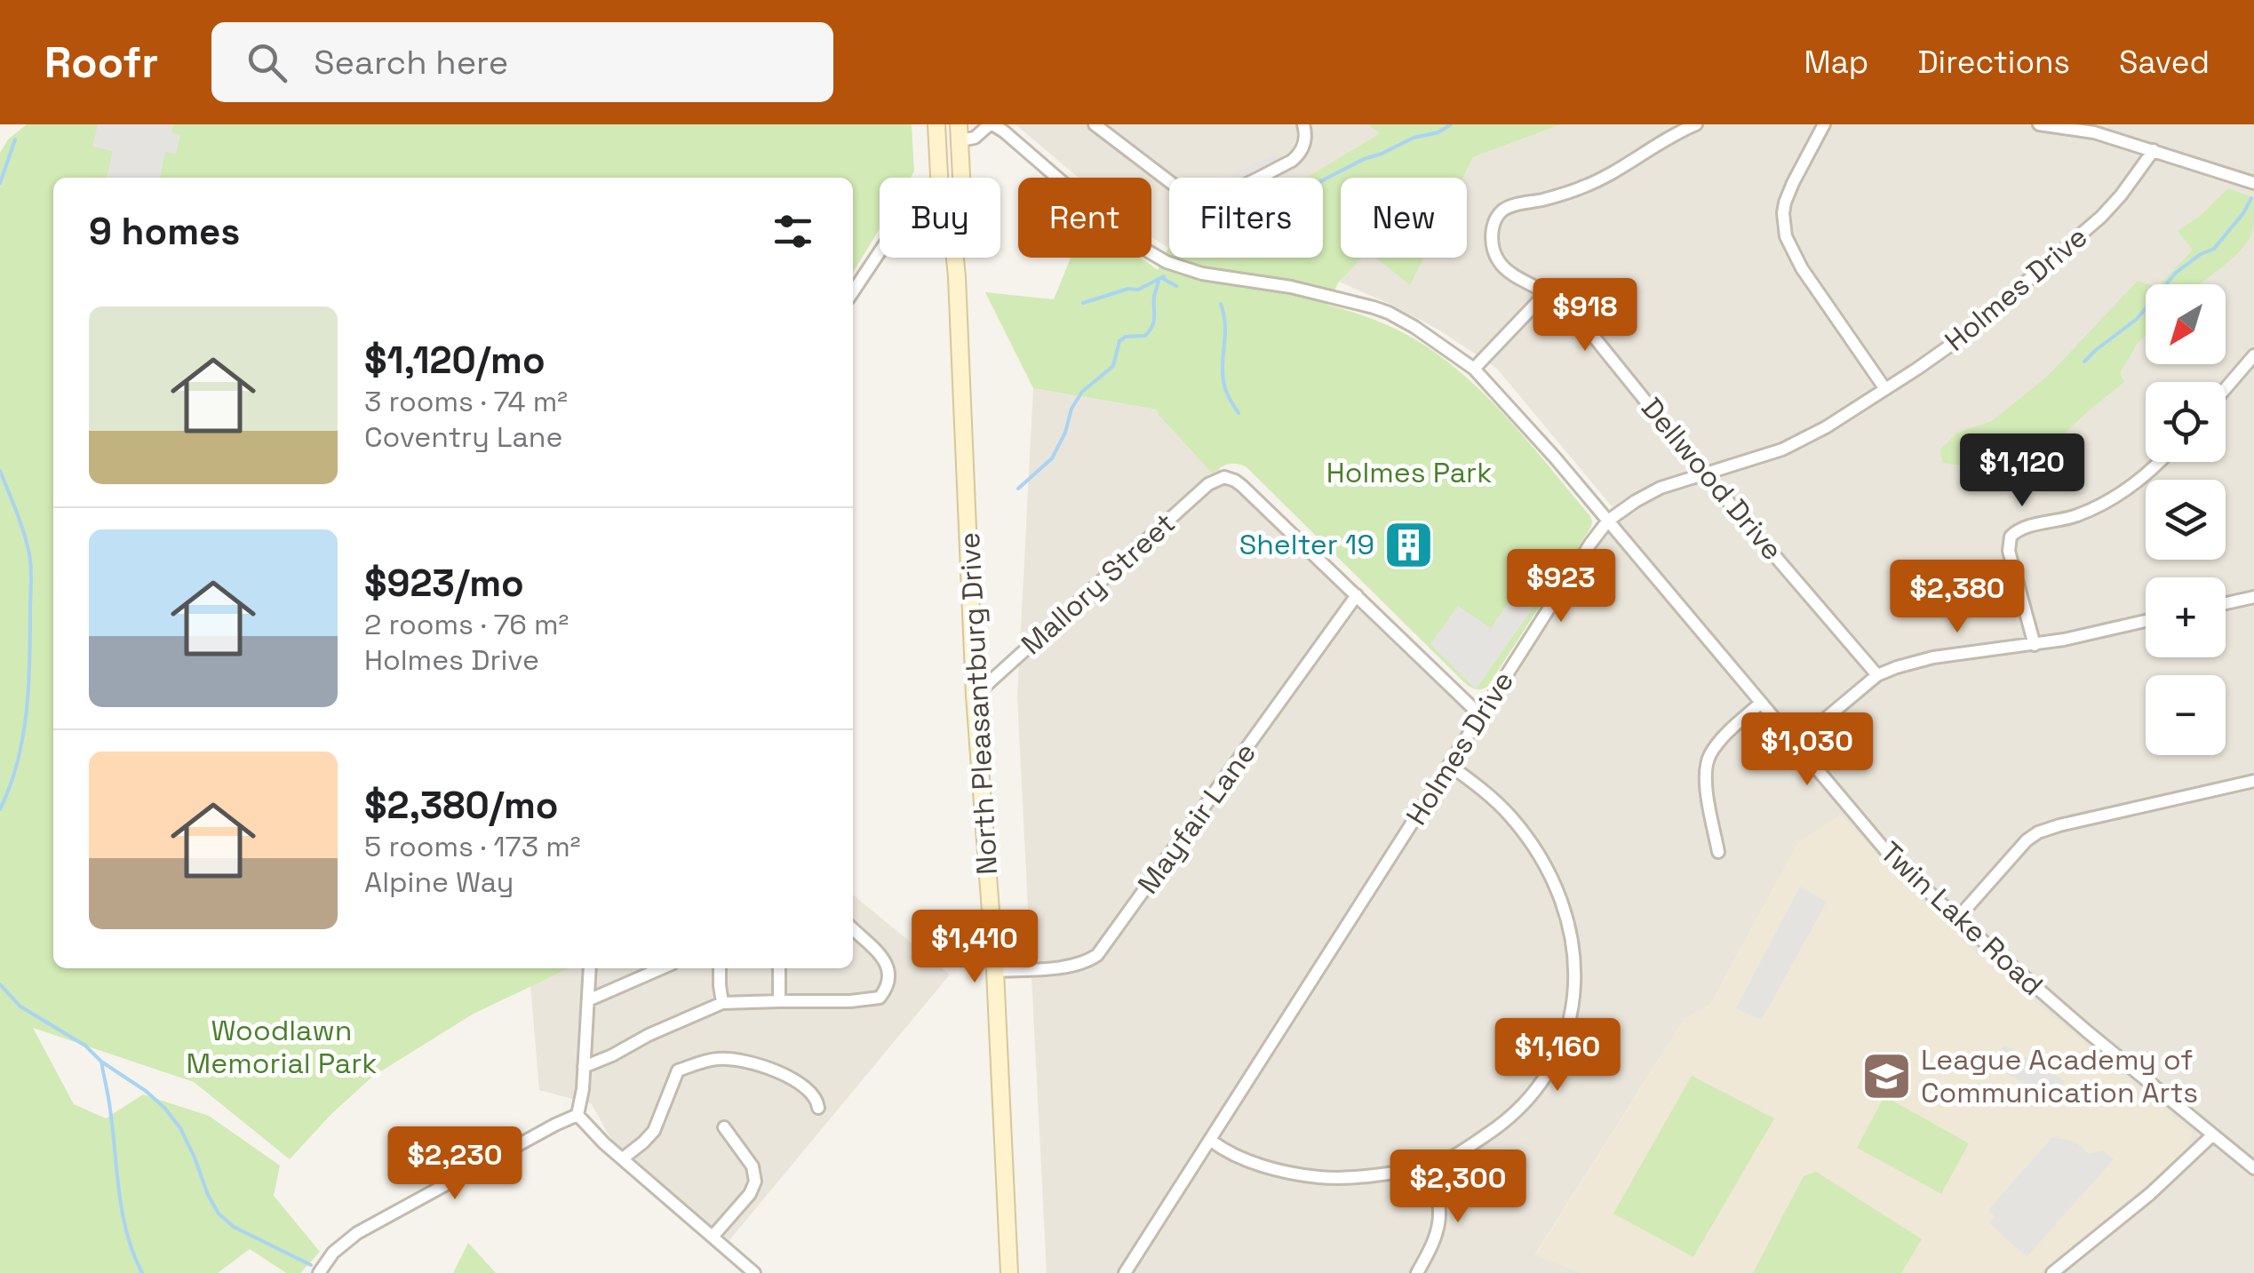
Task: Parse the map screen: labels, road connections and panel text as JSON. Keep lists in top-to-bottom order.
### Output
{
  "streets": {
    "main road": ["North Pleasantburg Drive"],
    "street": [
      "Holmes Drive",
      "Dellwood Drive",
      "Mallory Street",
      "Mayfair Lane",
      "Twin Lake Road"
    ]
  },
  "crossings": [
    ["Holmes Drive", "Dellwood Drive"],
    ["Holmes Drive", "Twin Lake Road"],
    ["Mallory Street", "North Pleasantburg Drive"],
    ["Mallory Street", "Mayfair Lane"],
    ["North Pleasantburg Drive", "Mayfair Lane"]
  ],
  "parks": ["Holmes Park", "Woodlawn Memorial Park"],
  "places": {
    "building": ["Shelter 19"],
    "school or university": ["League Academy of Communication Arts"]
  },
  "north": "bottom left",
  "page": {
    "header": "Roofr",
    "search": "Search here",
    "nav": ["Map", "Directions", "Saved"],
    "chip": [
      "Buy",
      "Rent",
      "Filters",
      "New"
    ],
    "heading": "9 homes",
    "price": [
      "$918",
      "$1,120",
      "$923",
      "$2,380",
      "$1,030",
      "$1,410",
      "$1,160",
      "$2,230",
      "$2,300"
    ],
    "map_buttons": ["+", "−"],
    "list": [
      {
        "name": "$1,120/mo",
        "note": "3 rooms · 74 m² · Coventry Lane"
      },
      {
        "name": "$923/mo",
        "note": "2 rooms · 76 m² · Holmes Drive"
      },
      {
        "name": "$2,380/mo",
        "note": "5 rooms · 173 m² · Alpine Way"
      }
    ]
  }
}
